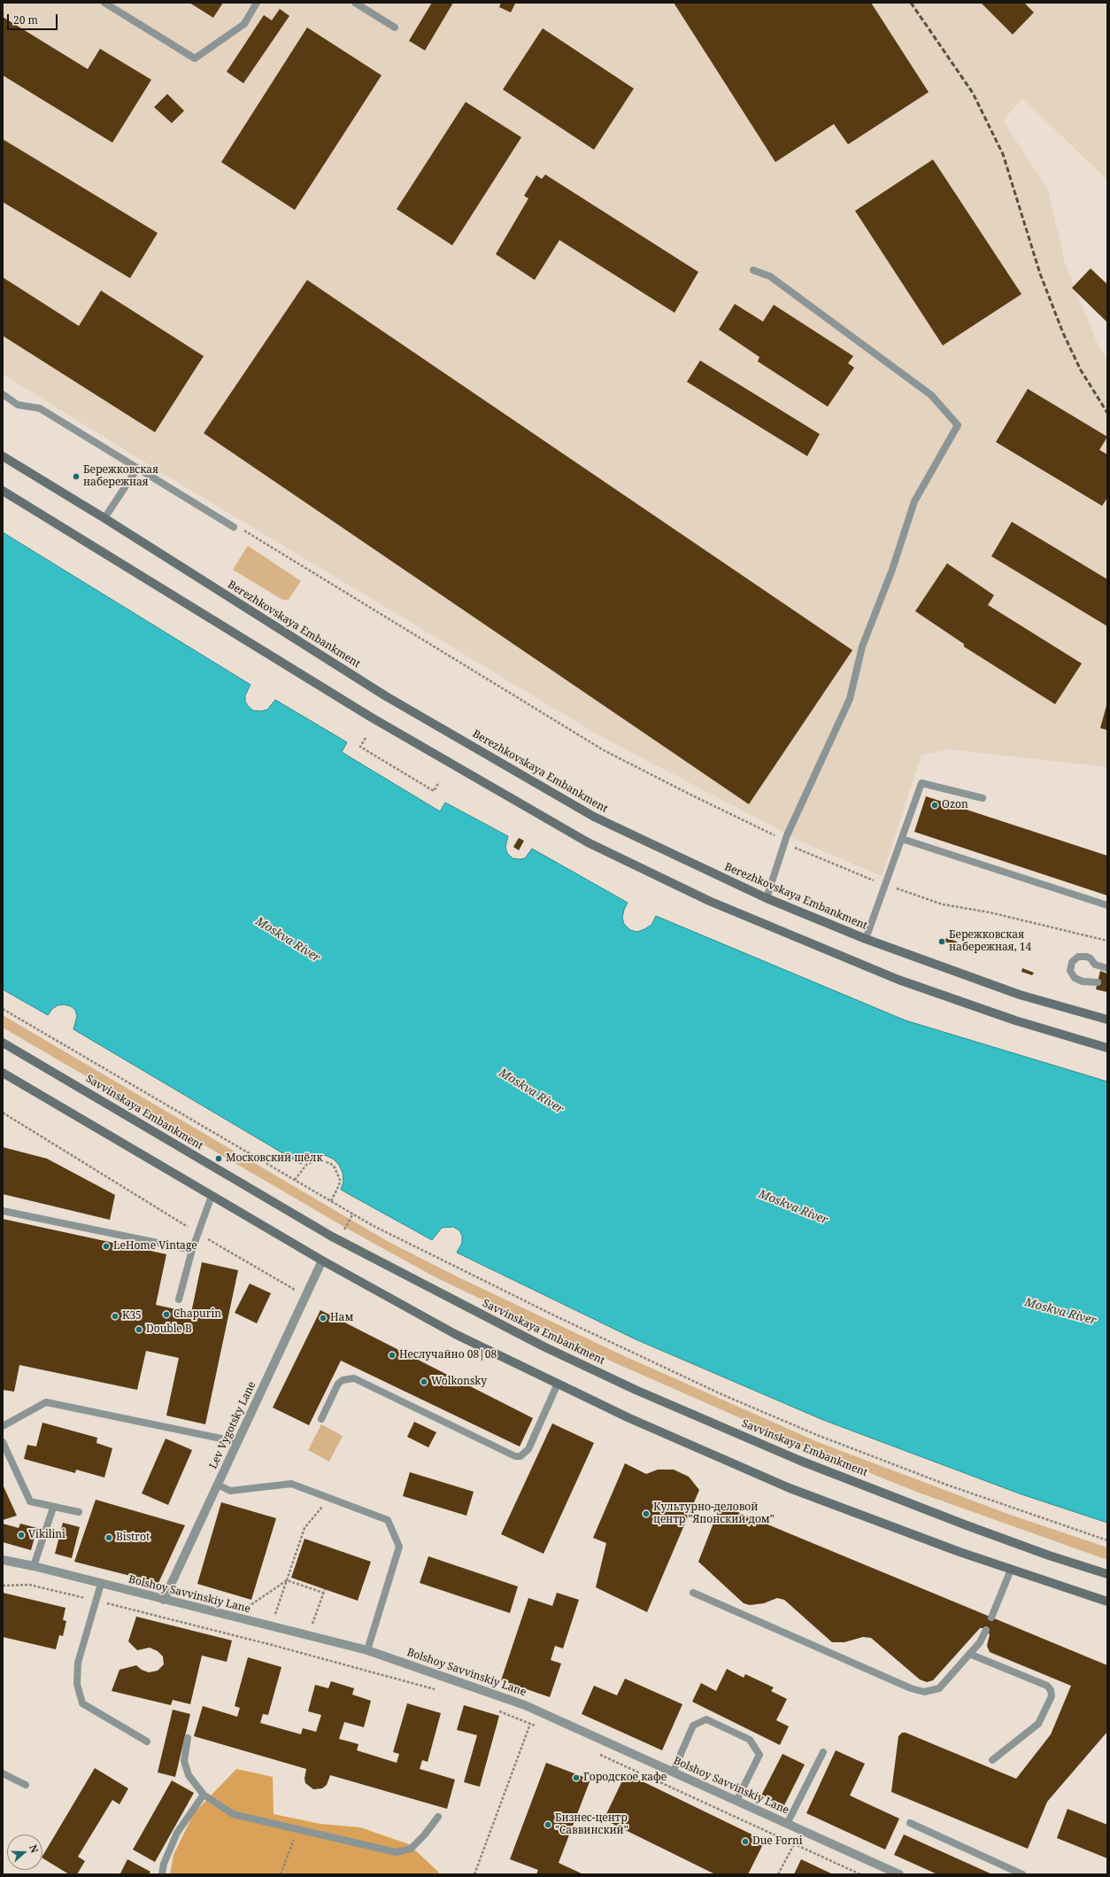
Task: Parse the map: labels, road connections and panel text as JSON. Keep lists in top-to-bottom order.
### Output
{
  "streets": {
    "main road": ["Berezhkovskaya Embankment", "Savvinskaya Embankment"],
    "street": ["Lev Vygotsky Lane", "Bolshoy Savvinskiy Lane"]
  },
  "crossings": [
    ["Lev Vygotsky Lane", "Bolshoy Savvinskiy Lane"]
  ],
  "water": ["Moskva River"],
  "places": [
    "Бережковская набережная",
    "Ozon",
    "Бережковская набережная, 14",
    "Московский шёлк",
    "LeHome Vintage",
    "Chapurin",
    "K35",
    "Нам",
    "Double B",
    "Неслучайно 08|08",
    "Wolkonsky",
    "Культурно-деловой центр \"Японский дом\"",
    "Vikilini",
    "Bistrot",
    "Городское кафе",
    "Бизнес-центр \"Саввинский\"",
    "Due Forni"
  ],
  "scale_bar": "20 m",
  "north": "right"
}
